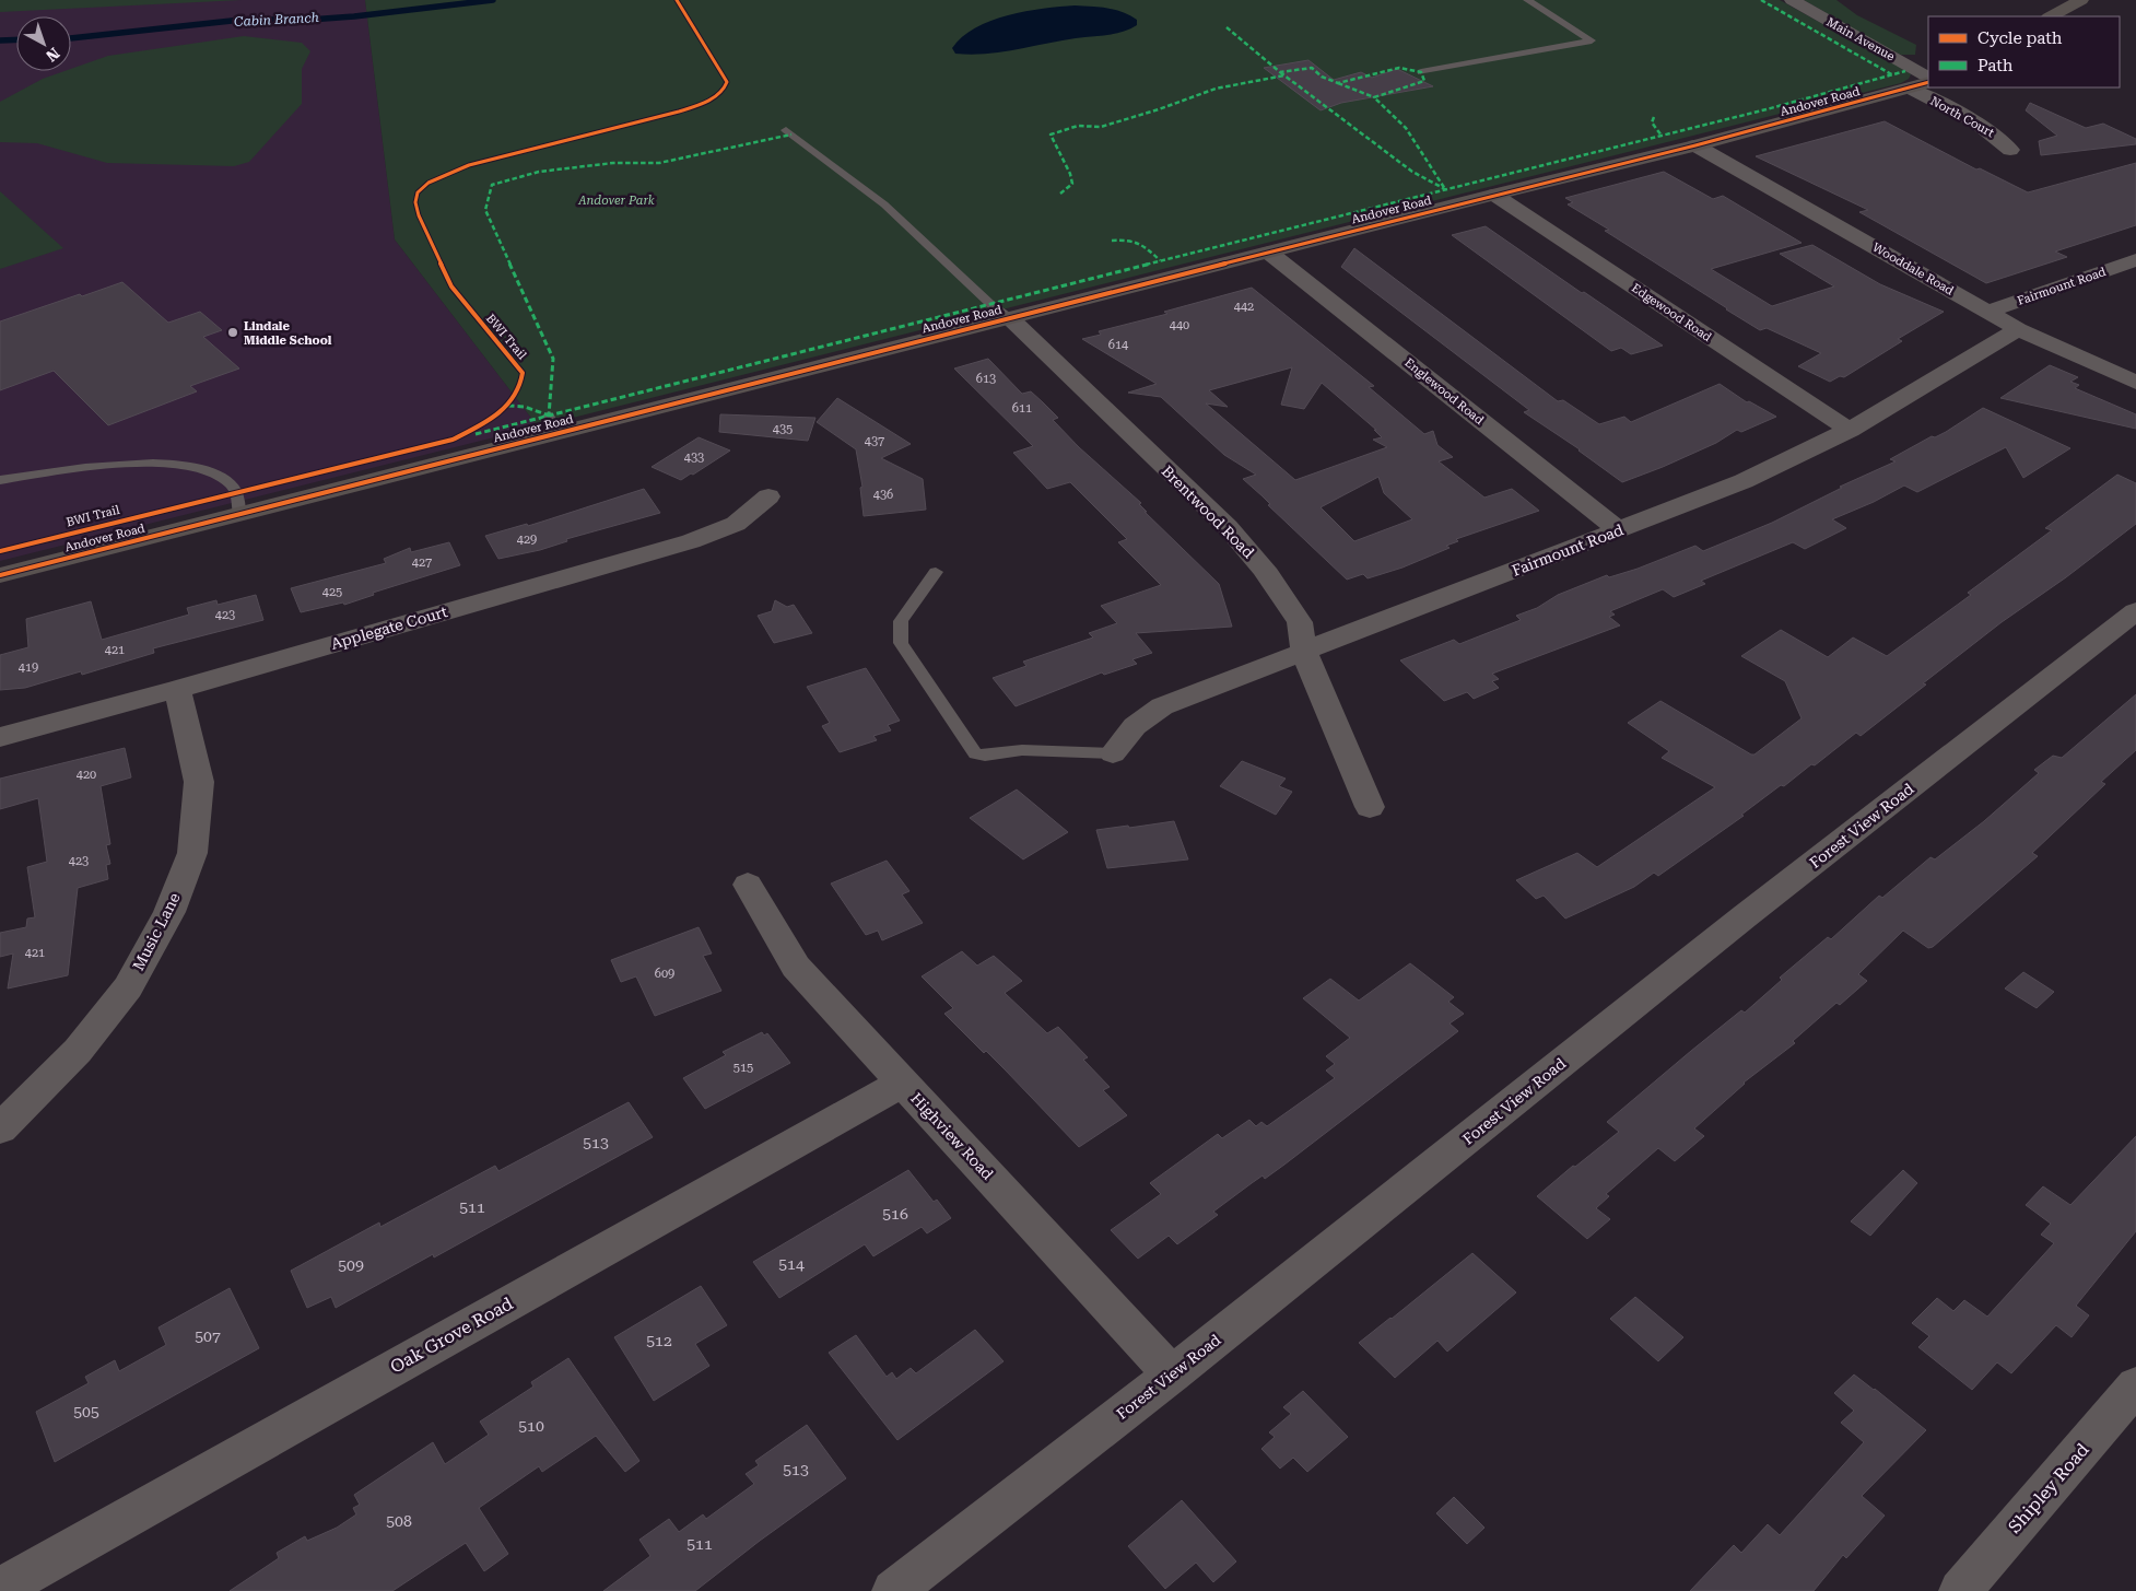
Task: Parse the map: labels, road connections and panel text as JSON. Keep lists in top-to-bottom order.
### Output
{
  "streets": {
    "street": [
      "Main Avenue",
      "Andover Road",
      "North Court",
      "Wooddale Road",
      "Fairmount Road",
      "Edgewood Road",
      "Englewood Road",
      "Brentwood Road",
      "Applegate Court",
      "Forest View Road",
      "Music Lane",
      "Highview Road",
      "Oak Grove Road",
      "Shipley Road"
    ],
    "cycle path": ["BWI Trail"]
  },
  "crossings": [
    ["Main Avenue", "Andover Road"],
    ["Andover Road", "Wooddale Road"],
    ["Andover Road", "Edgewood Road"],
    ["Andover Road", "Englewood Road"],
    ["Andover Road", "Brentwood Road"],
    ["Wooddale Road", "Fairmount Road"],
    ["Fairmount Road", "Edgewood Road"],
    ["Fairmount Road", "Englewood Road"],
    ["Fairmount Road", "Brentwood Road"],
    ["Applegate Court", "Music Lane"],
    ["Forest View Road", "Highview Road"],
    ["Highview Road", "Oak Grove Road"]
  ],
  "water": ["Cabin Branch"],
  "parks": ["Andover Park"],
  "places": ["Lindale Middle School"],
  "house_numbers": [
    "442",
    "440",
    "614",
    "613",
    "611",
    "435",
    "437",
    "433",
    "436",
    "429",
    "427",
    "425",
    "423",
    "421",
    "419",
    "420",
    "423",
    "421",
    "609",
    "515",
    "513",
    "511",
    "516",
    "514",
    "509",
    "507",
    "512",
    "505",
    "510",
    "513",
    "508",
    "511"
  ],
  "legend": ["Cycle path", "Path"],
  "north": "bottom right"
}
